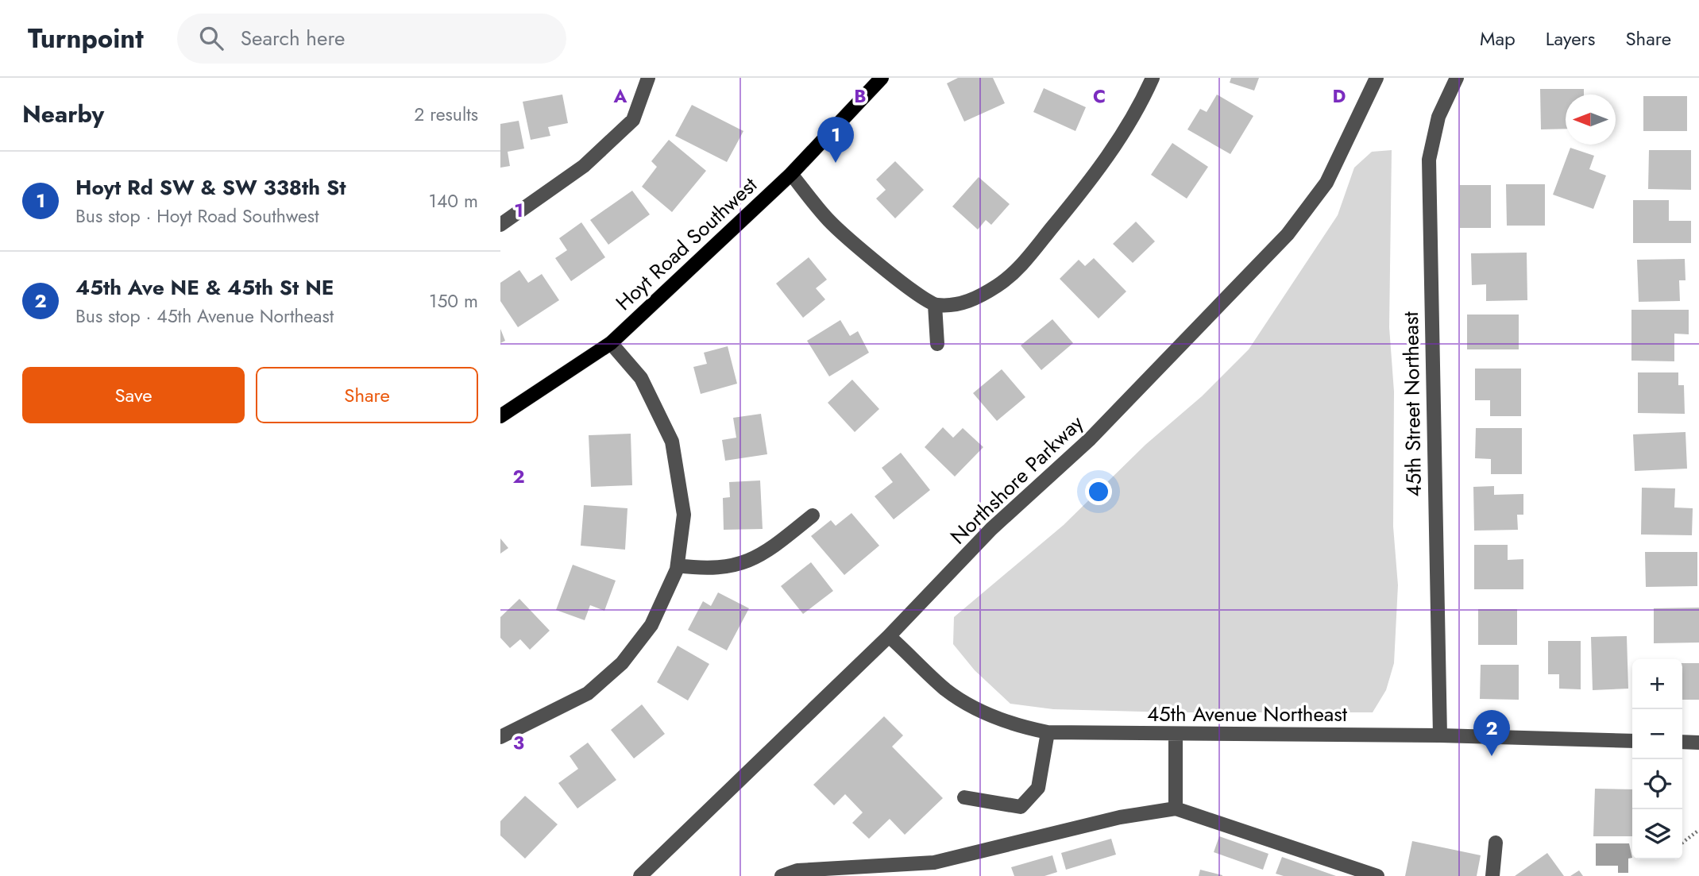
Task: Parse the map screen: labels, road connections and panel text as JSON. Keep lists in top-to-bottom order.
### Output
{
  "streets": {
    "main road": ["Hoyt Road Southwest"],
    "street": ["45th Street Northeast", "Northshore Parkway", "45th Avenue Northeast"]
  },
  "crossings": [
    ["45th Street Northeast", "45th Avenue Northeast"],
    ["Northshore Parkway", "45th Avenue Northeast"]
  ],
  "north": "left",
  "page": {
    "header": "Turnpoint",
    "search": "Search here",
    "nav": ["Map", "Layers", "Share"],
    "heading": ["Nearby", "2 results"],
    "pins": ["1", "2"],
    "list": [
      {
        "mark": "1",
        "name": "Hoyt Rd SW & SW 338th St",
        "note": "Bus stop · Hoyt Road Southwest",
        "value": "140 m"
      },
      {
        "mark": "2",
        "name": "45th Ave NE & 45th St NE",
        "note": "Bus stop · 45th Avenue Northeast",
        "value": "150 m"
      }
    ],
    "buttons": ["Save", "Share"],
    "map_buttons": ["+", "−"]
  },
  "grid": {
    "columns": [
      "A",
      "B",
      "C",
      "D"
    ],
    "rows": ["1", "2", "3"]
  }
}
